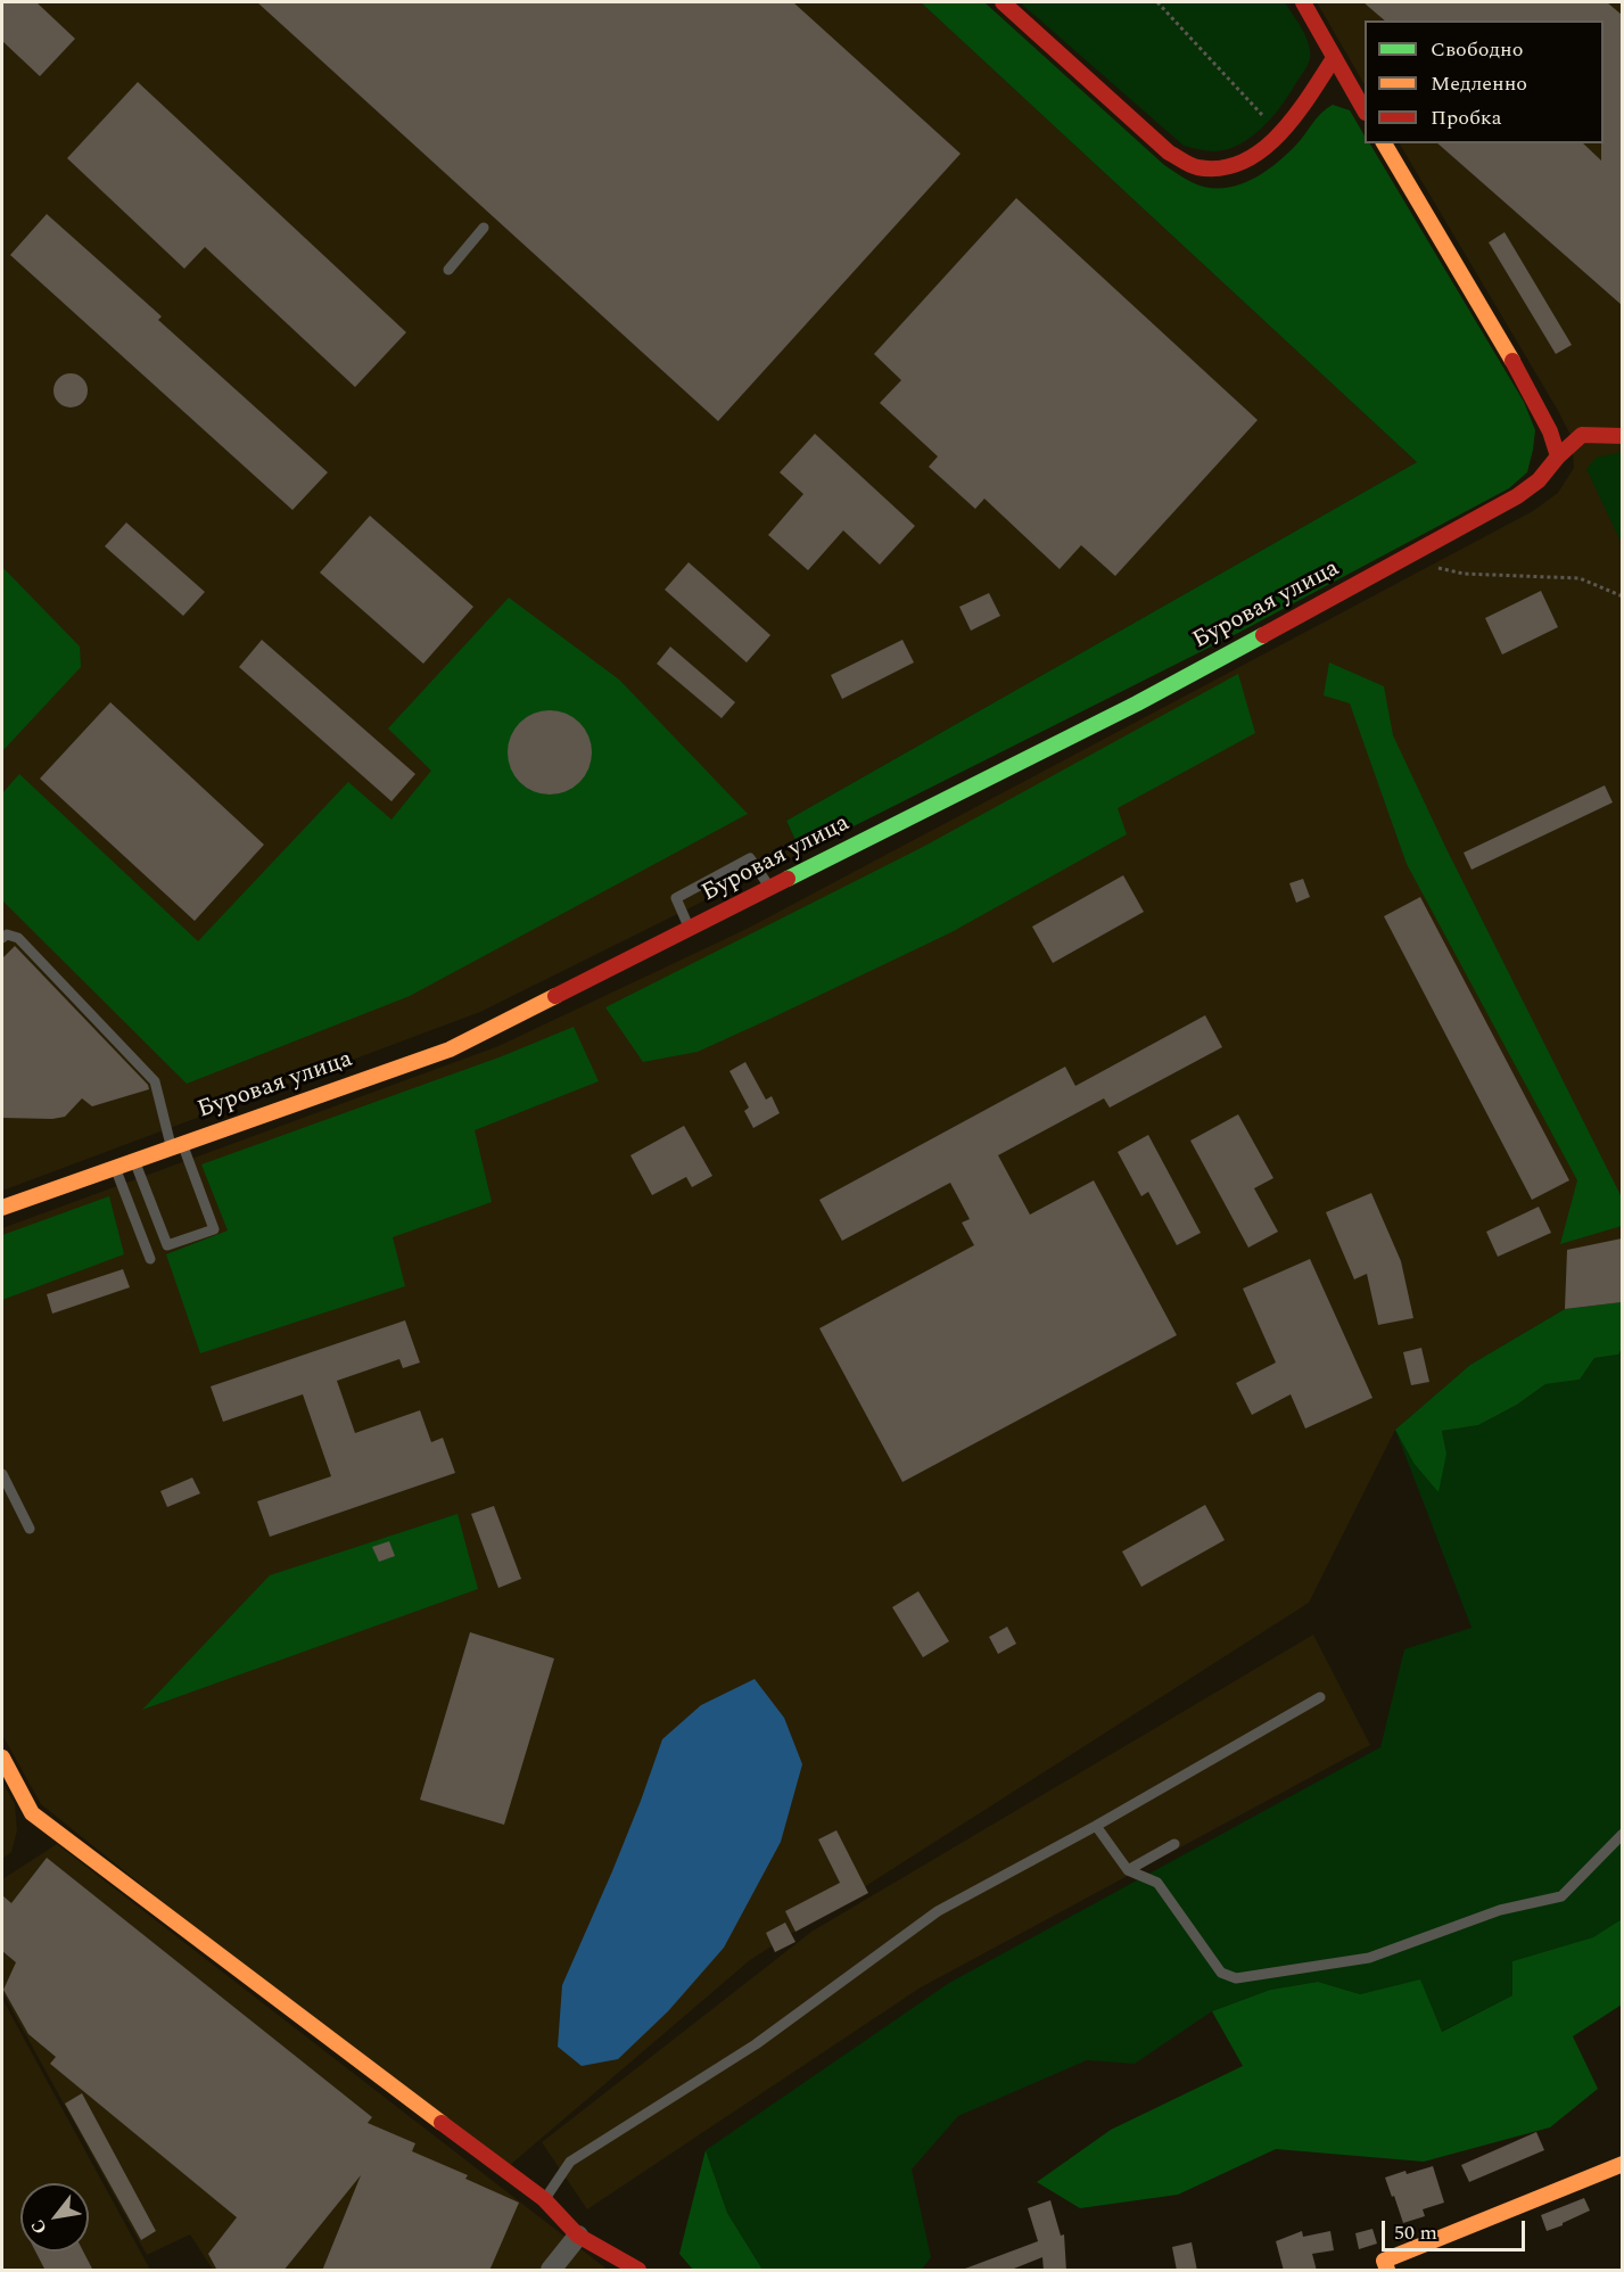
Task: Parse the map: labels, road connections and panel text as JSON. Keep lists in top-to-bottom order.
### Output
{
  "streets": {
    "main road": ["Буровая улица"]
  },
  "legend": ["Свободно", "Медленно", "Пробка"],
  "scale_bar": "50 m",
  "north": "bottom left"
}
